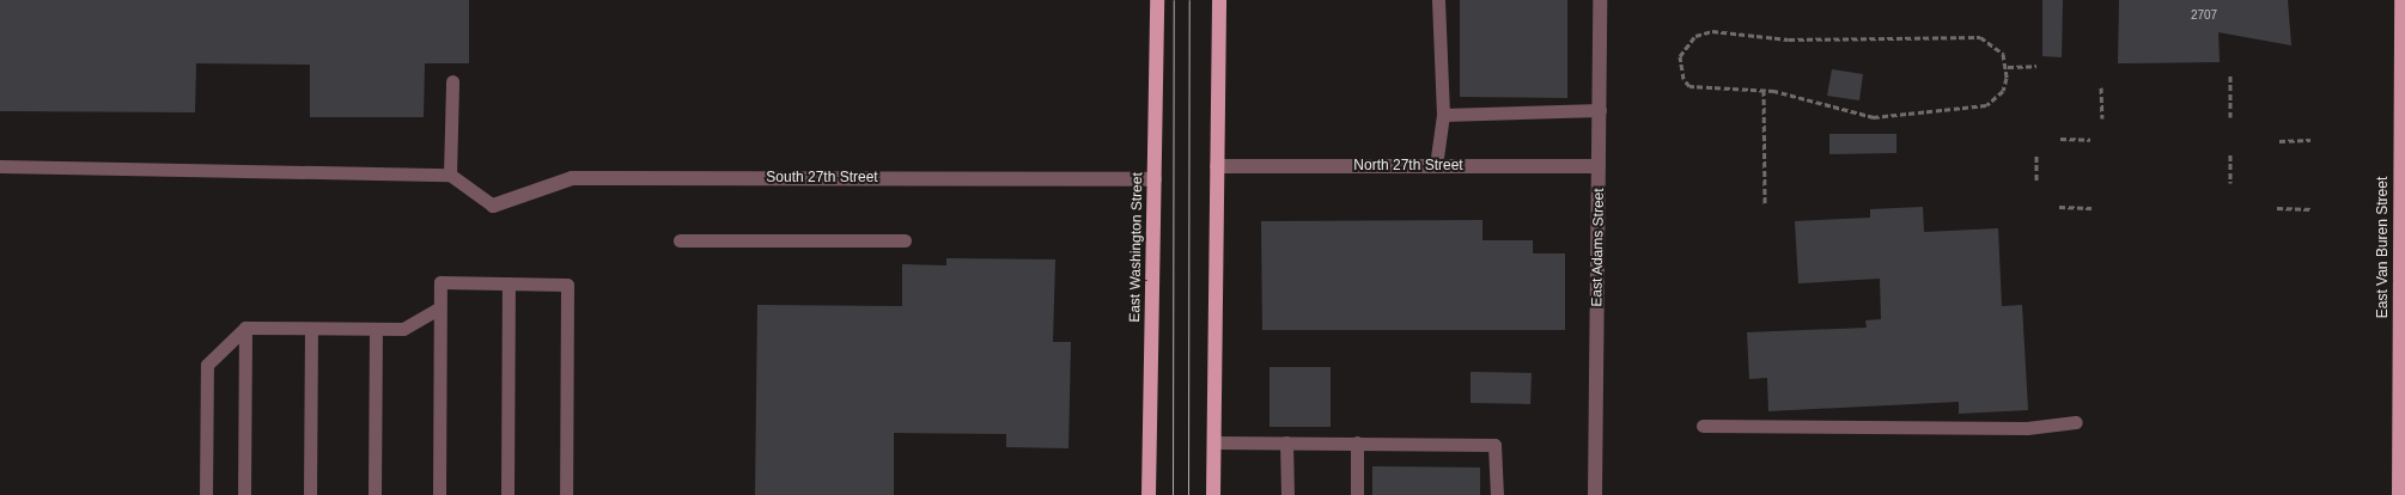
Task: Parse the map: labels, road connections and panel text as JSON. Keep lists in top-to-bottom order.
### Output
{
  "streets": {
    "main road": ["East Washington Street", "East Van Buren Street"],
    "street": ["North 27th Street", "South 27th Street", "East Adams Street"]
  },
  "crossings": [
    ["North 27th Street", "East Adams Street"],
    ["South 27th Street", "East Washington Street"]
  ],
  "house_numbers": ["2707"]
}
